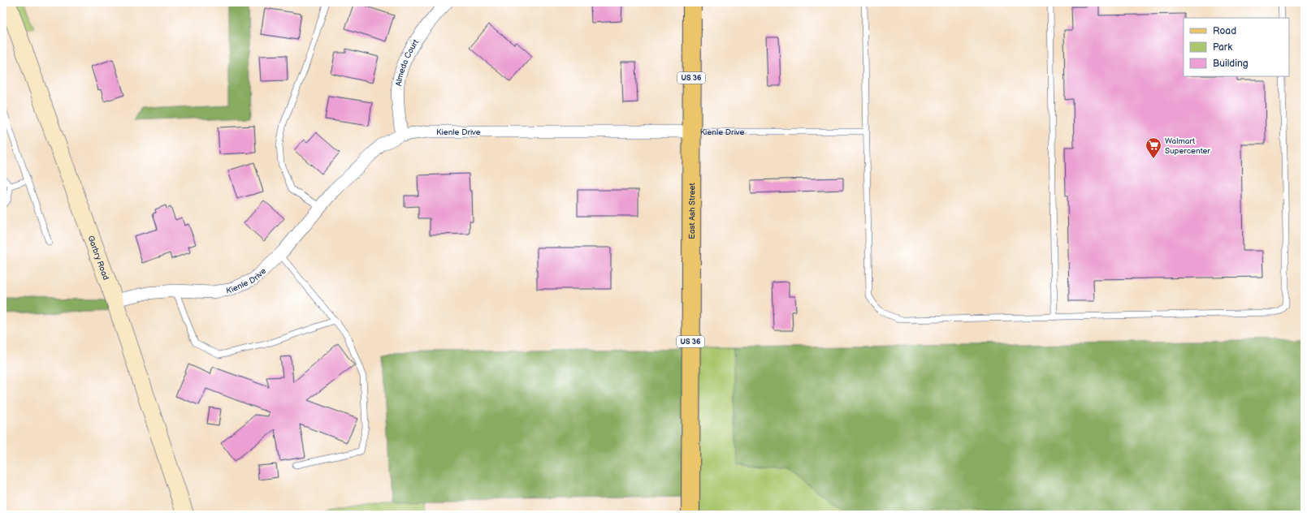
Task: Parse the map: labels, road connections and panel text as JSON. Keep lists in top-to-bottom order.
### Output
{
  "streets": {
    "main road": ["US 36", "East Ash Street"],
    "street": ["Almeda Court", "Kienle Drive", "Garbry Road"]
  },
  "crossings": [
    ["Almeda Court", "Kienle Drive"],
    ["Kienle Drive", "East Ash Street"],
    ["Kienle Drive", "Garbry Road"]
  ],
  "places": {
    "supermarket": ["Walmart Supercenter"]
  },
  "legend": ["Road", "Park", "Building"]
}
